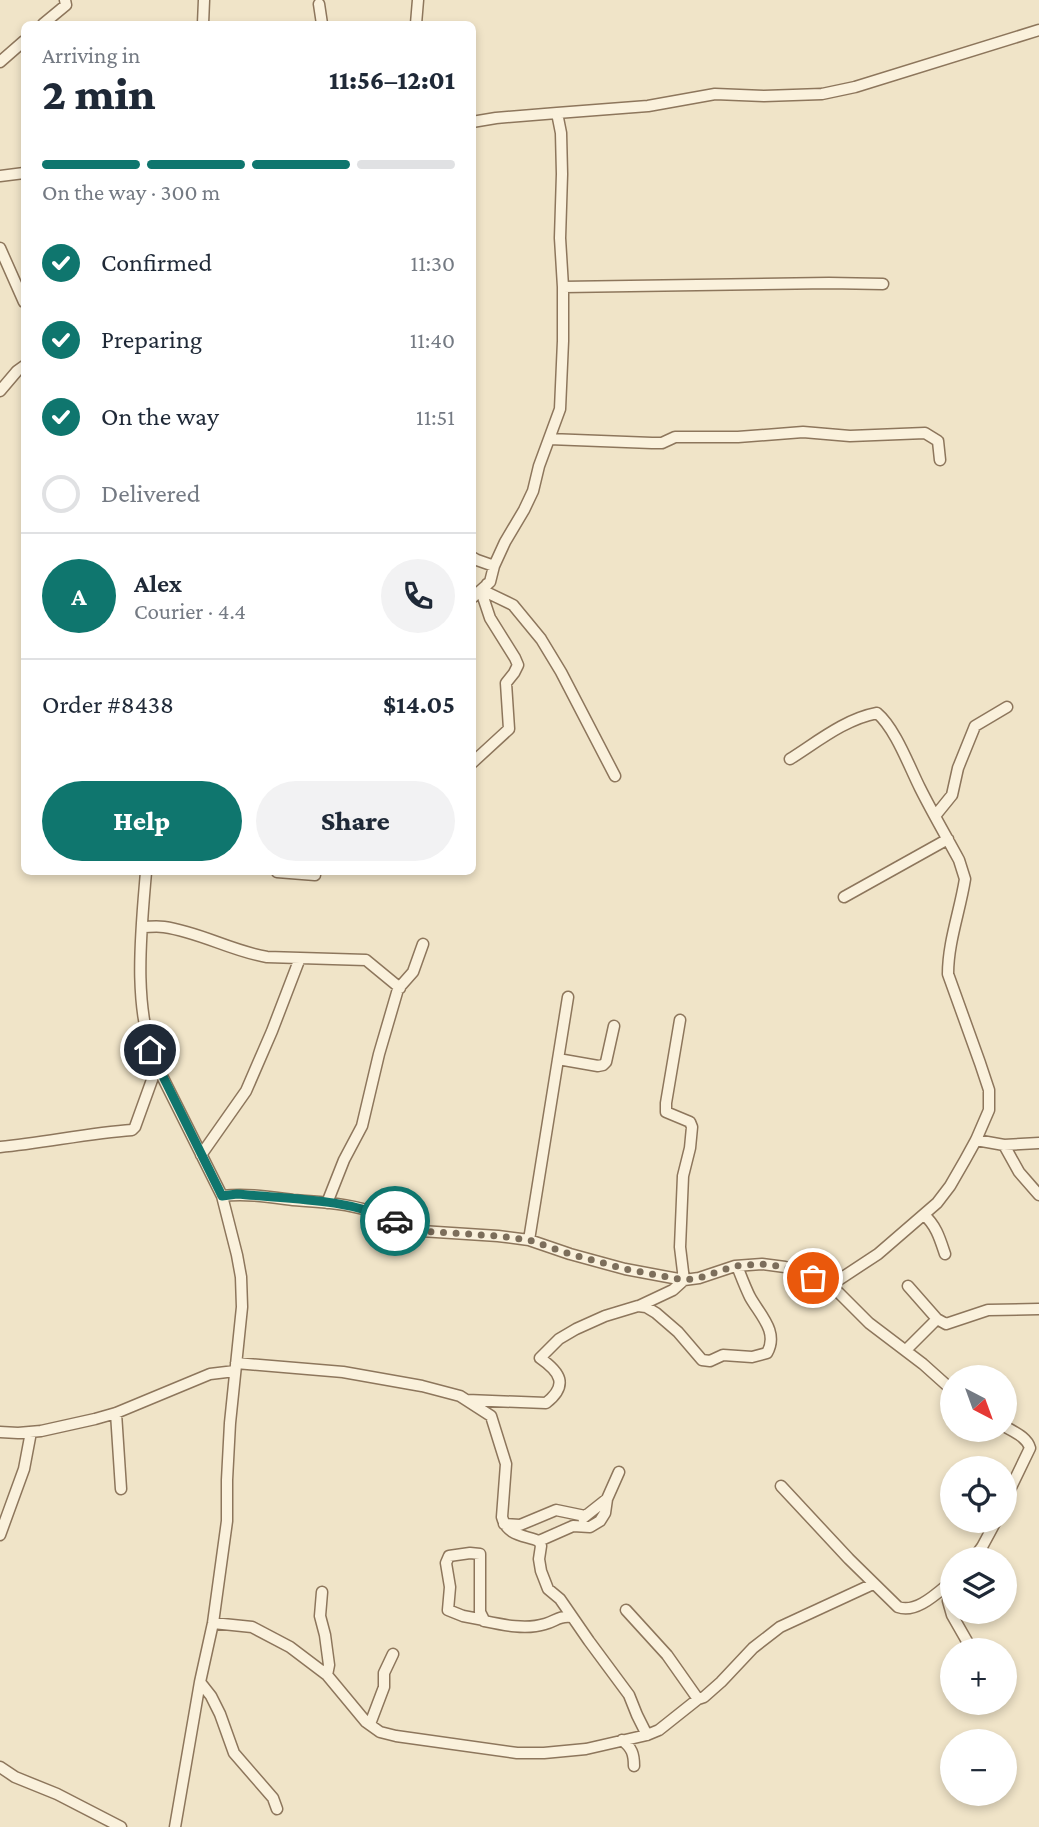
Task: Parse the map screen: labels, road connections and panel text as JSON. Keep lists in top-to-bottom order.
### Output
{
  "north": "bottom right",
  "page": {
    "heading": ["2 min", "Arriving in", "11:56–12:01"],
    "panel": [
      "Alex",
      "Courier · 4.4",
      "Order #8438",
      "$14.05"
    ],
    "bar": "On the way · 300 m",
    "list": [
      ["Confirmed", "11:30"],
      ["Preparing", "11:40"],
      ["On the way", "11:51"],
      "Delivered"
    ],
    "round": "A",
    "buttons": ["Help", "Share"],
    "map_buttons": ["+", "−"]
  }
}
